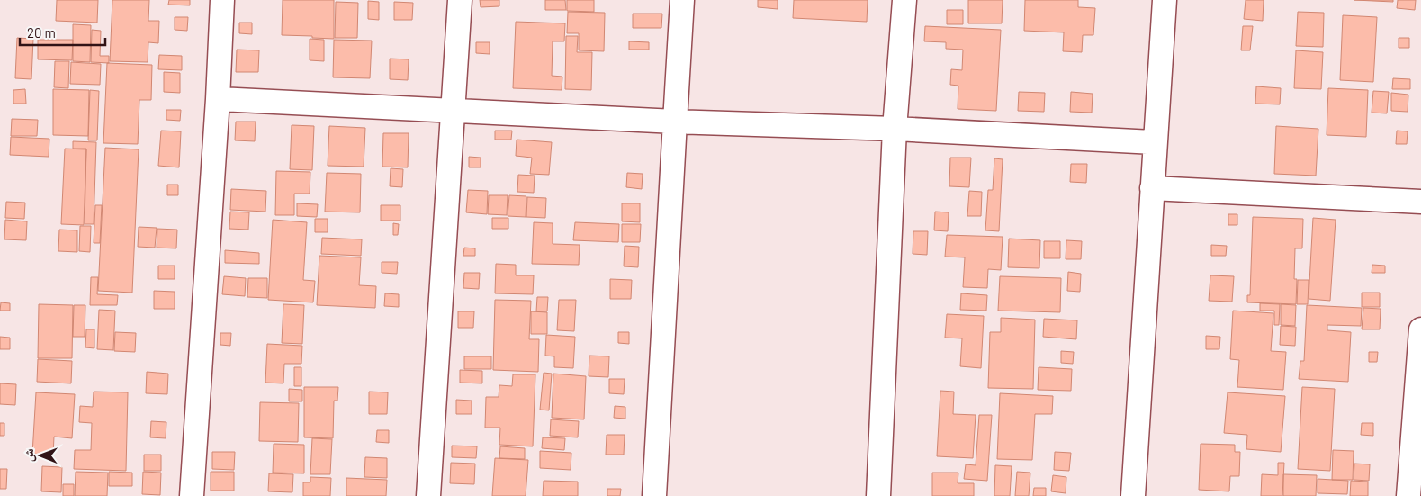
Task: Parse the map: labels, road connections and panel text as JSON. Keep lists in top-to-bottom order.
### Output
{
  "scale_bar": "20 m",
  "north": "left"
}
